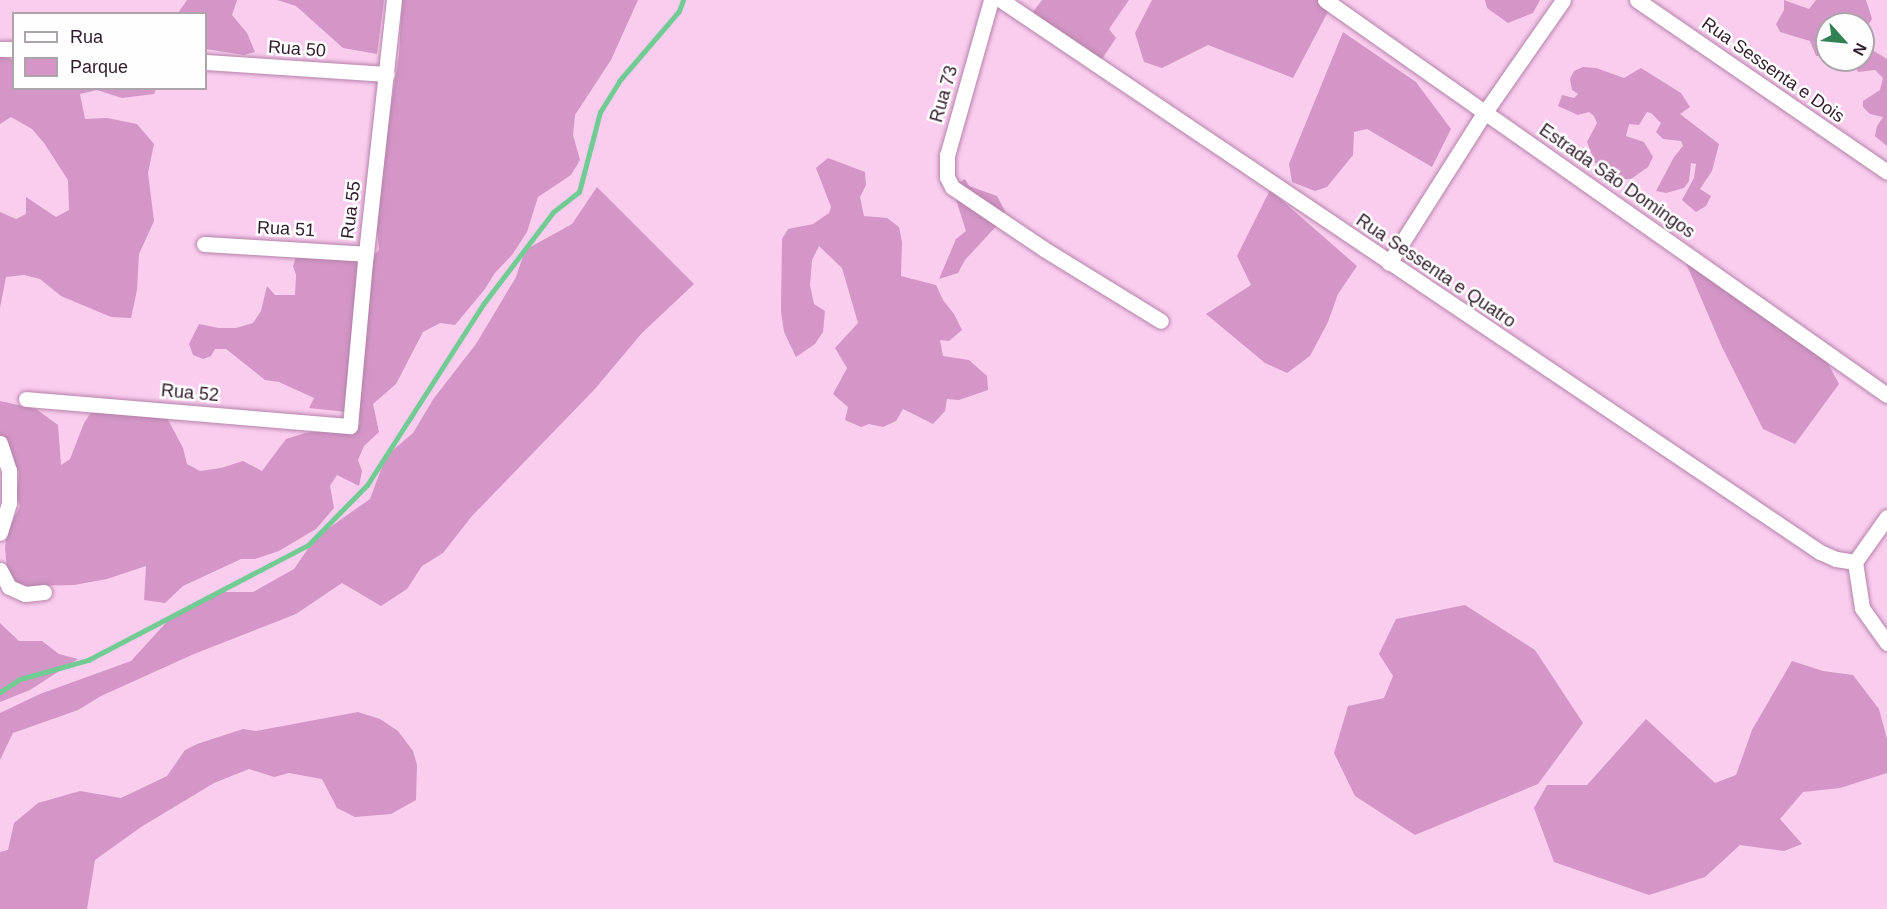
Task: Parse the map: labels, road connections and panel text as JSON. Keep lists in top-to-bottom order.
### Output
{
  "streets": {
    "street": [
      "Rua 50",
      "Rua Sessenta e Dois",
      "Rua 73",
      "Estrada São Domingos",
      "Rua 55",
      "Rua 51",
      "Rua Sessenta e Quatro",
      "Rua 52"
    ]
  },
  "crossings": [
    ["Rua 50", "Rua 55"],
    ["Rua 55", "Rua 51"],
    ["Rua 55", "Rua 52"]
  ],
  "legend": ["Rua", "Parque"],
  "north": "bottom right"
}
